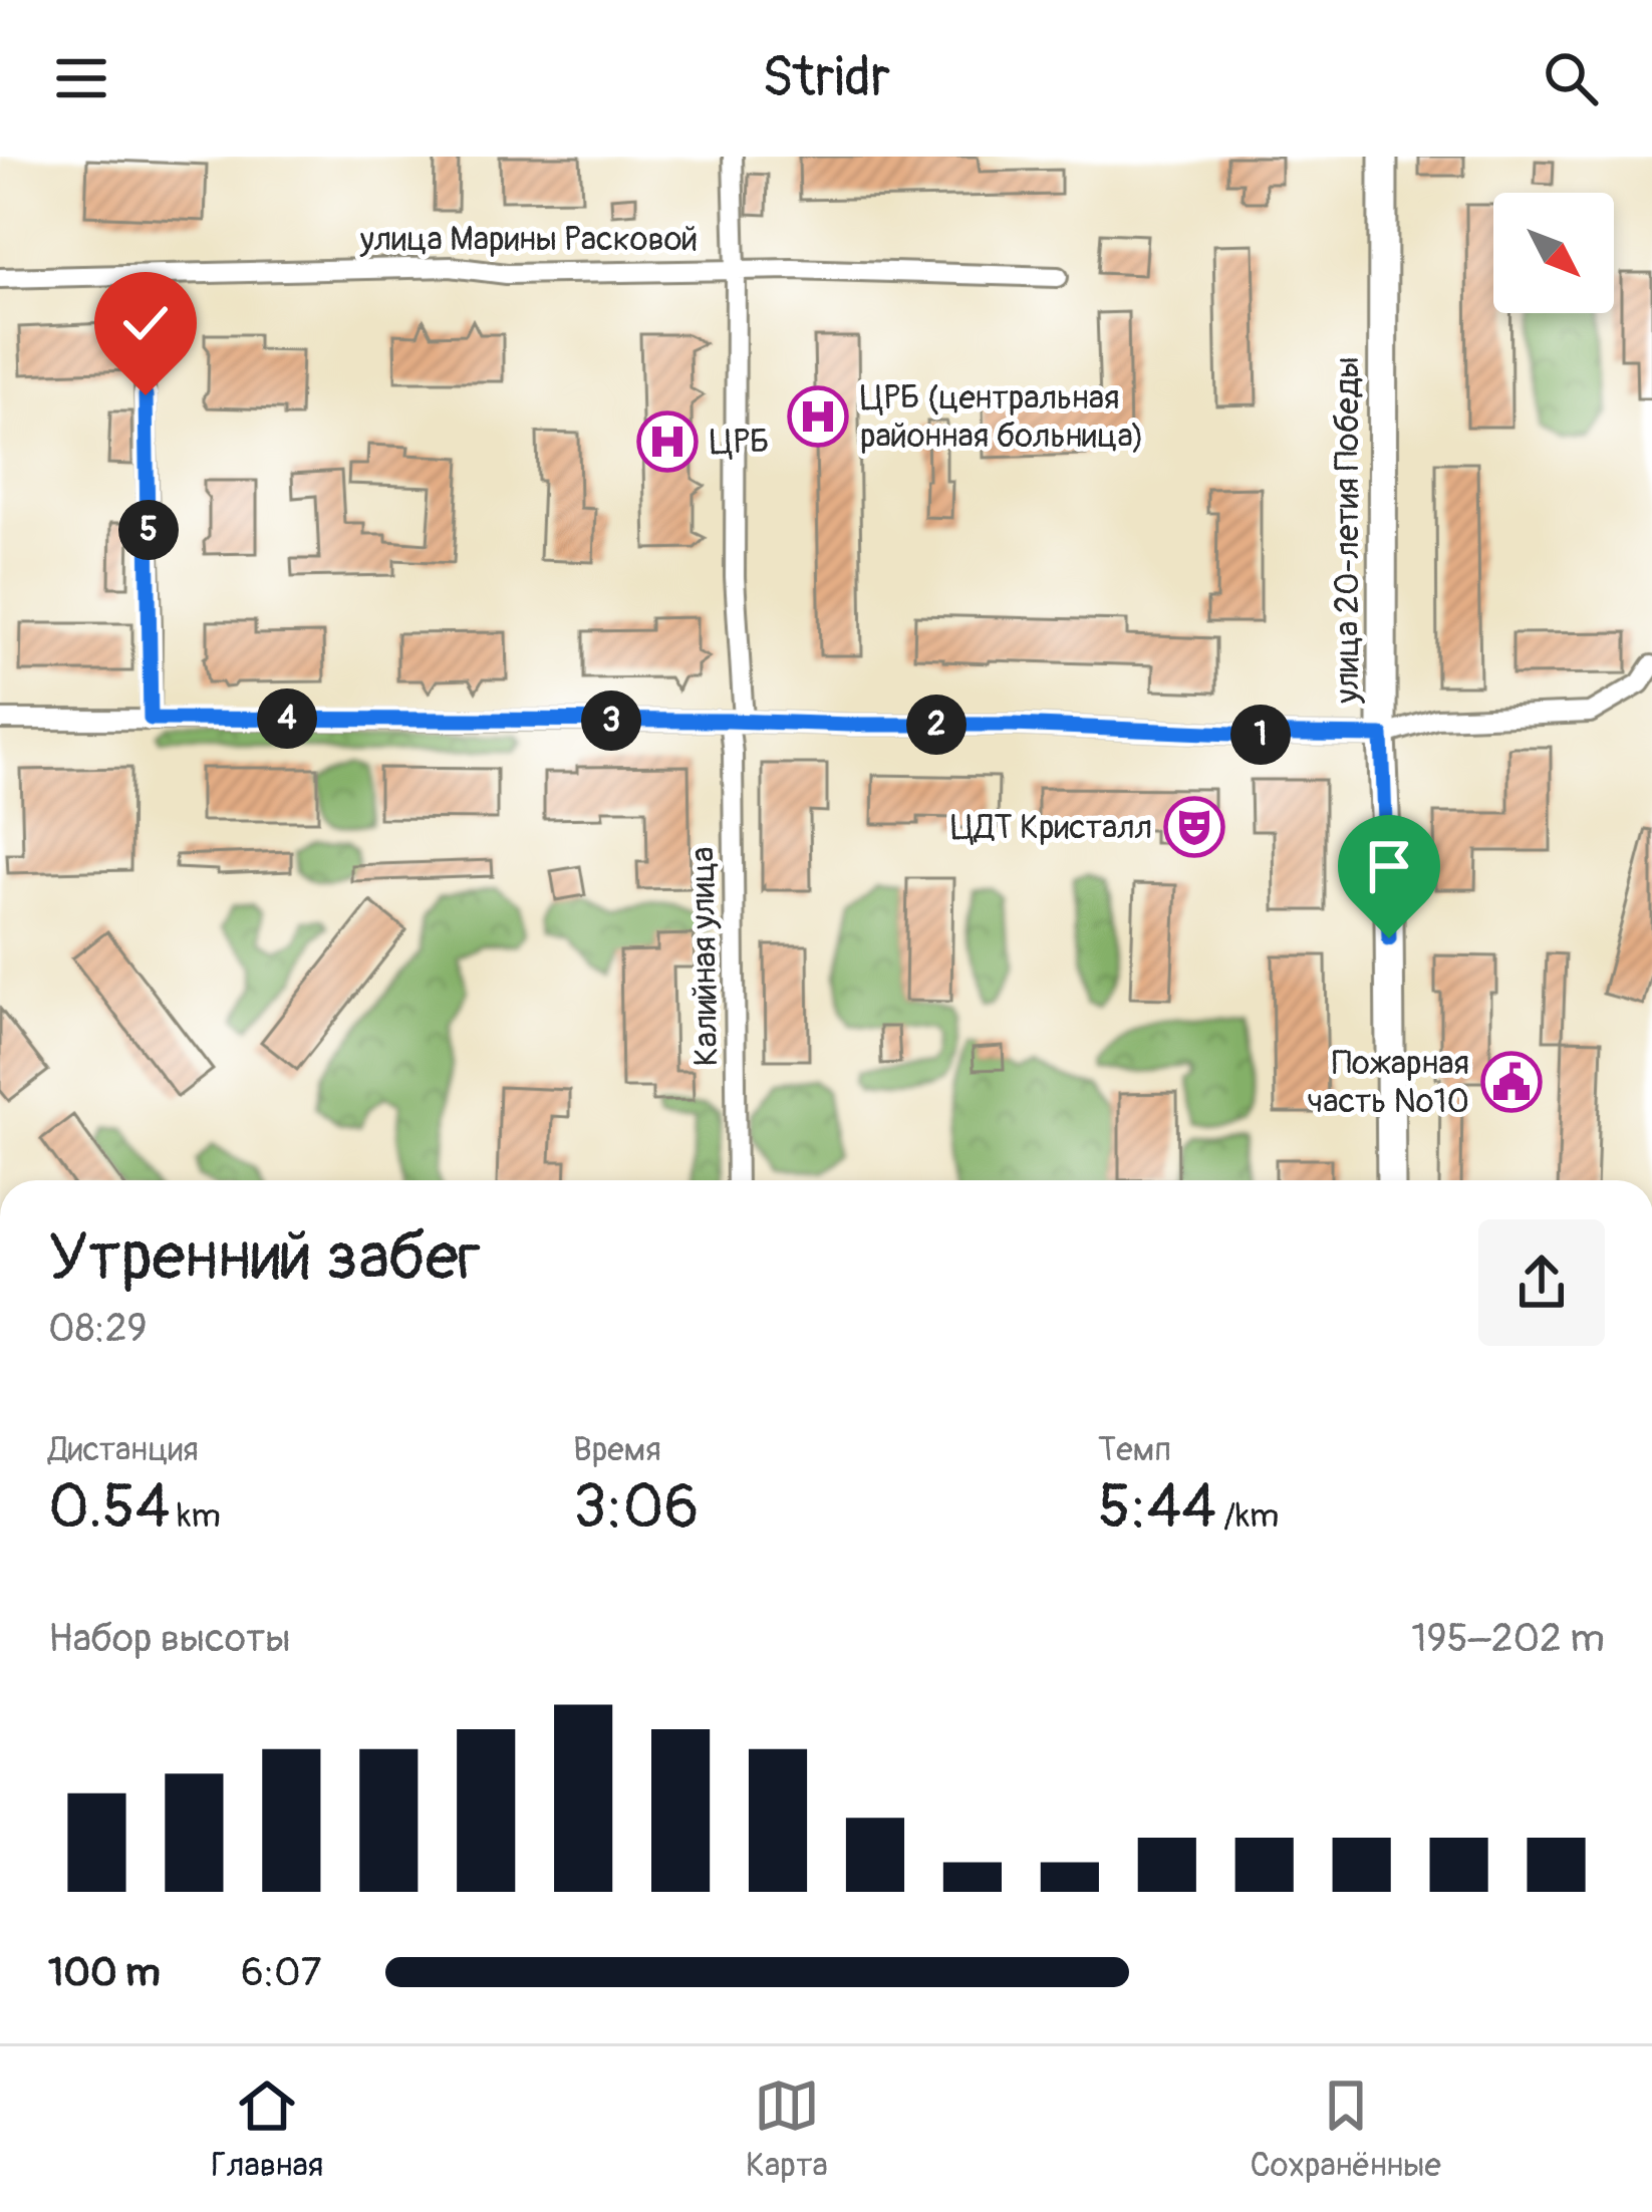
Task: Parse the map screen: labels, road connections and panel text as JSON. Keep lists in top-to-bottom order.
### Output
{
  "streets": {
    "main road": ["улица 20-летия Победы"],
    "street": ["улица Марины Расковой", "Калийная улица"]
  },
  "crossings": [
    ["улица Марины Расковой", "Калийная улица"]
  ],
  "places": {
    "hospital": ["ЦРБ (центральная районная больница)", "ЦРБ"],
    "theatre": ["ЦДТ Кристалл"],
    "public building": ["Пожарная часть №10"]
  },
  "north": "bottom right",
  "page": {
    "header": "Stridr",
    "pins": [
      "5",
      "4",
      "3",
      "2",
      "1"
    ],
    "heading": ["Утренний забег", "08:29"],
    "stats": [
      ["Дистанция", "0.54 km"],
      ["Время", "3:06"],
      ["Темп", "5:44 /km"]
    ],
    "chart": ["Набор высоты", "195–202 m"],
    "list": [
      {
        "name": "100 m",
        "note": "6:07"
      }
    ],
    "tabs": ["Главная", "Карта", "Сохранённые"]
  }
}
